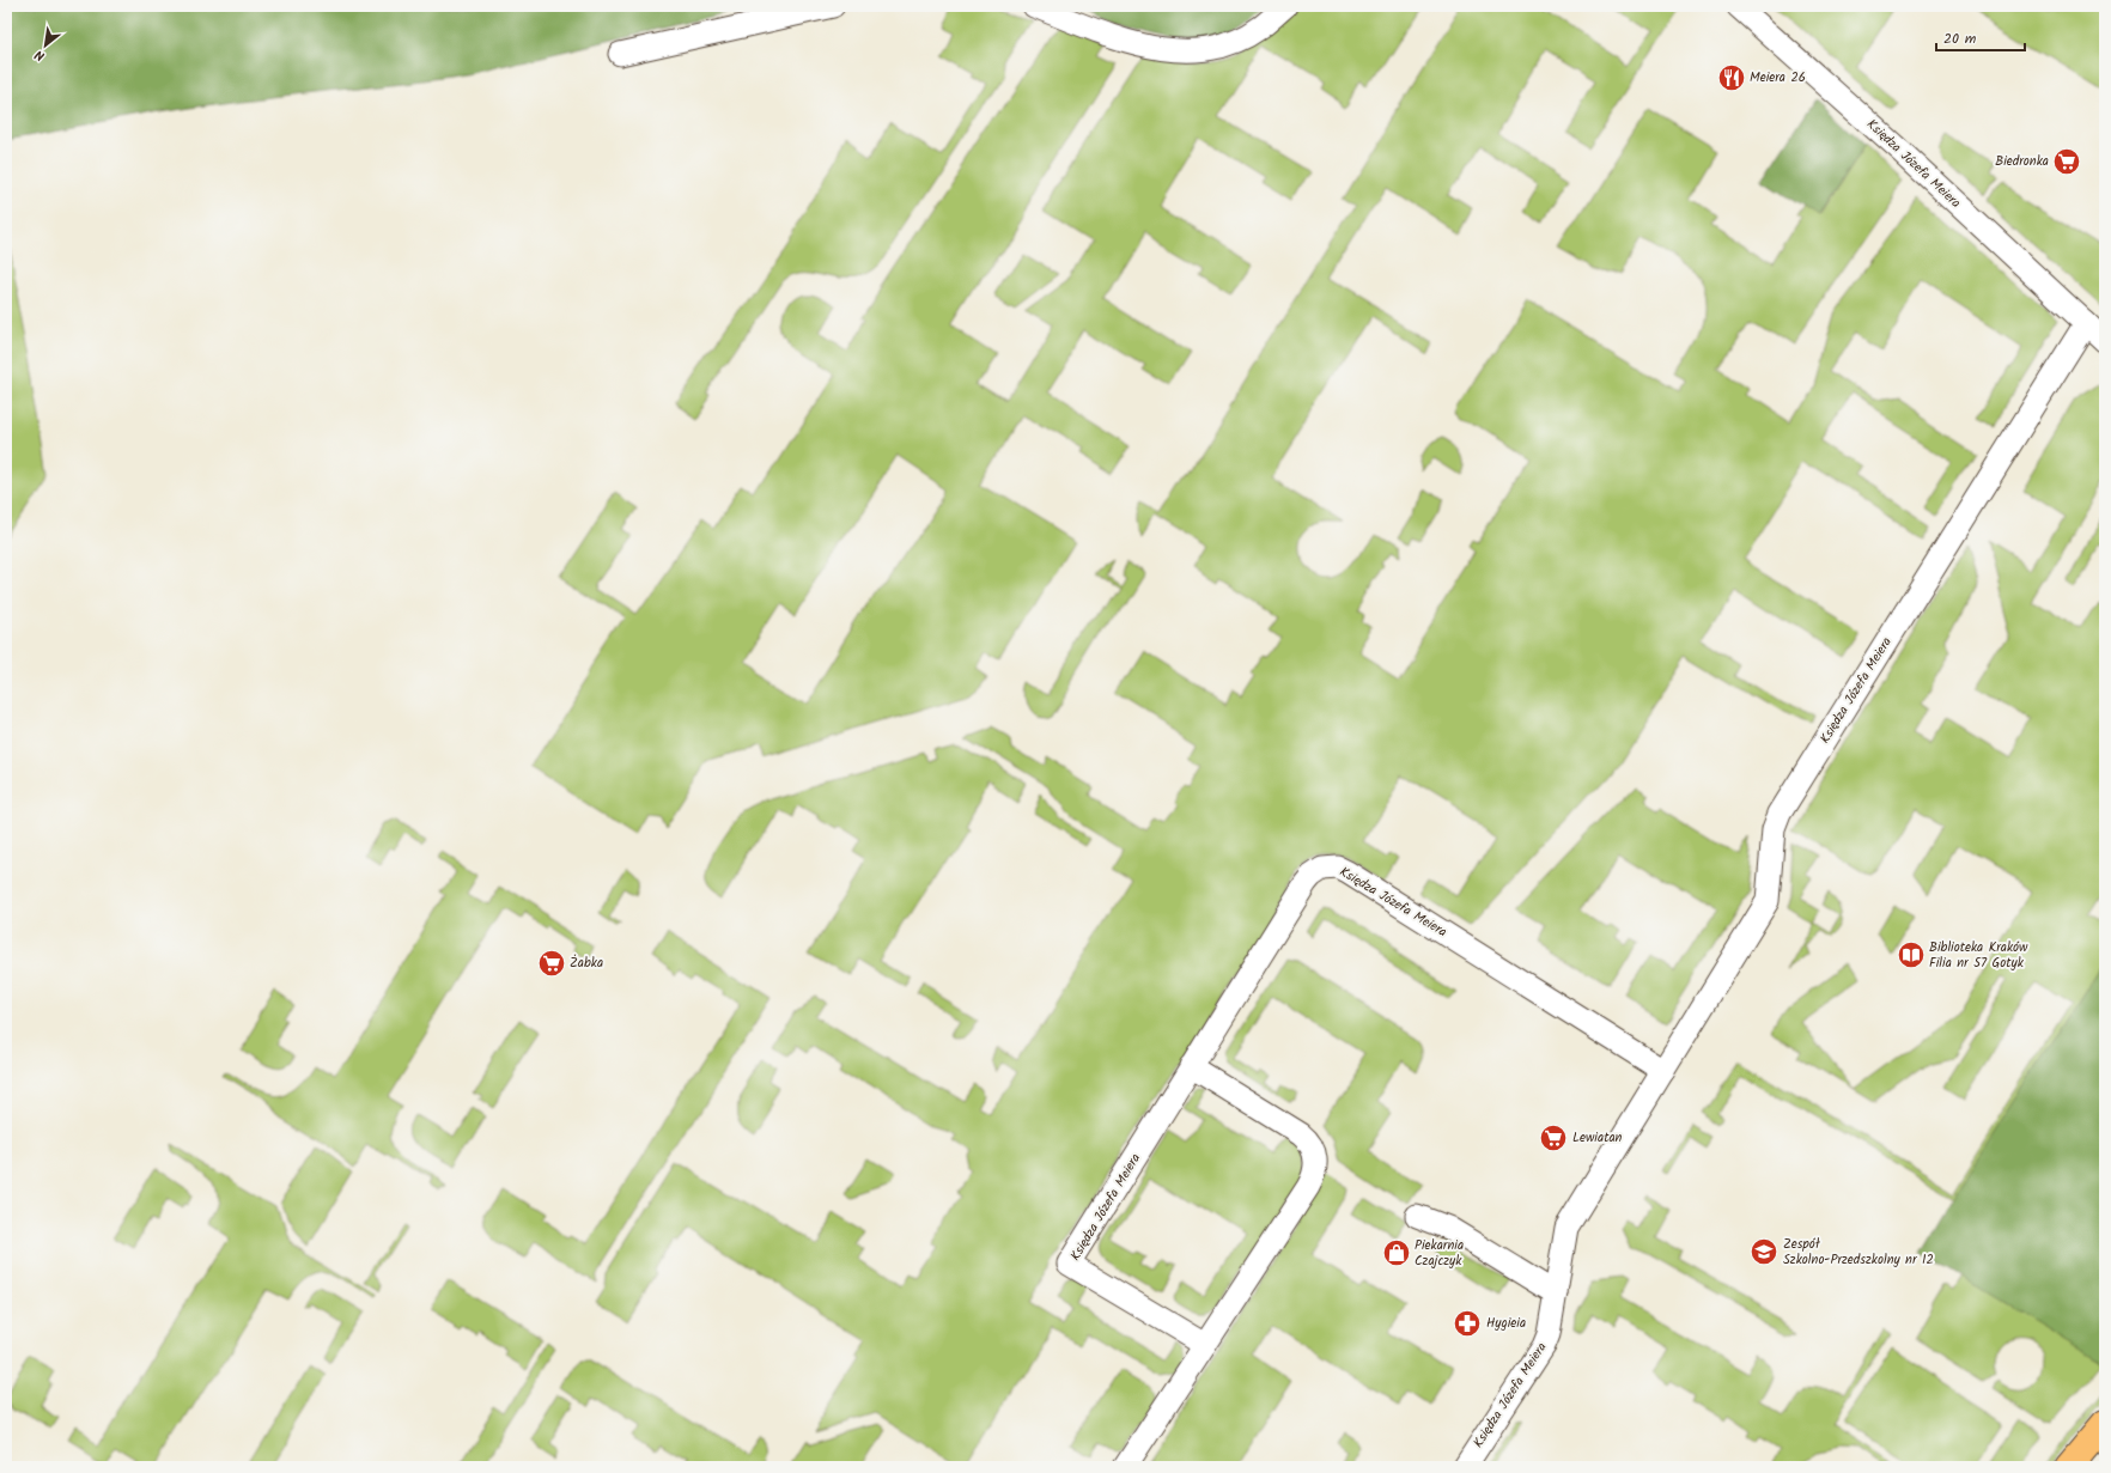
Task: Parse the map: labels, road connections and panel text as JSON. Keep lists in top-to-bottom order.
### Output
{
  "streets": {
    "street": ["Księdza Józefa Meiera"]
  },
  "places": {
    "restaurant": ["Meiera 26"],
    "supermarket": ["Biedronka", "Żabka", "Lewiatan"],
    "library": ["Biblioteka Kraków Filia nr 57 Gotyk"],
    "school or university": ["Zespół Szkolno-Przedszkolny nr 12"],
    "shop": ["Piekarnia Czajczyk"],
    "pharmacy": ["Hygieia"]
  },
  "scale_bar": "20 m",
  "north": "bottom left"
}
